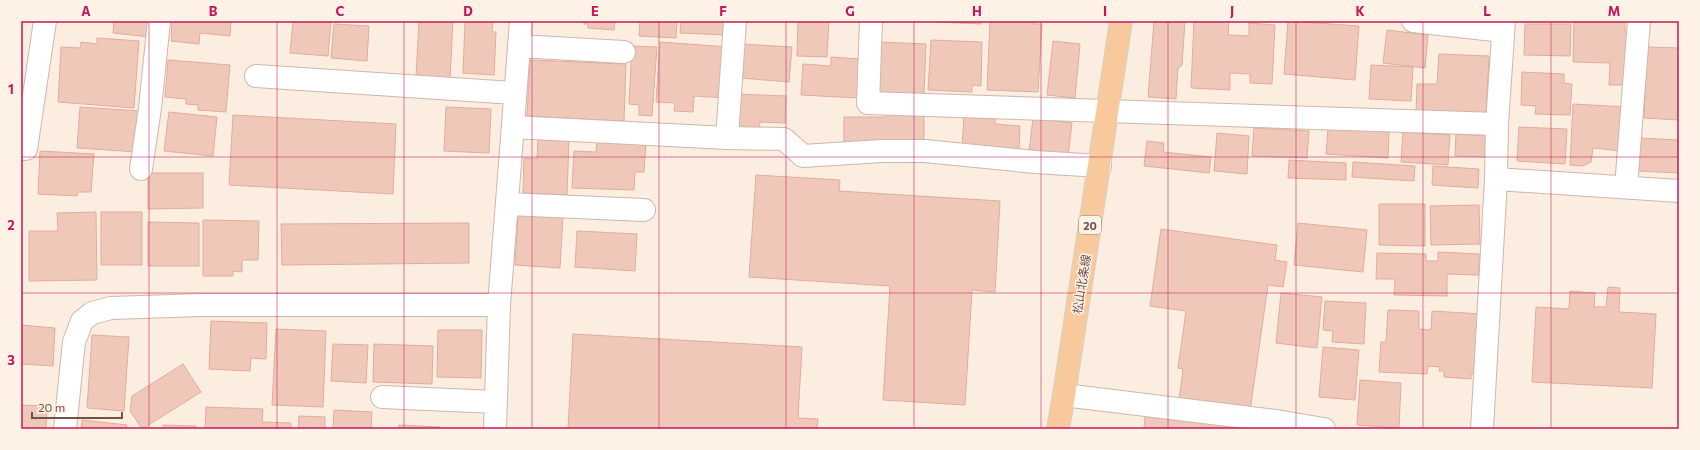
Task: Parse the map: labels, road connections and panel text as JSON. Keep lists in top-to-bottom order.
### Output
{
  "streets": {
    "main road": ["20", "松山北条線"]
  },
  "scale_bar": "20 m",
  "grid": {
    "columns": [
      "A",
      "B",
      "C",
      "D",
      "E",
      "F",
      "G",
      "H",
      "I",
      "J",
      "K",
      "L",
      "M"
    ],
    "rows": ["1", "2", "3"]
  }
}
